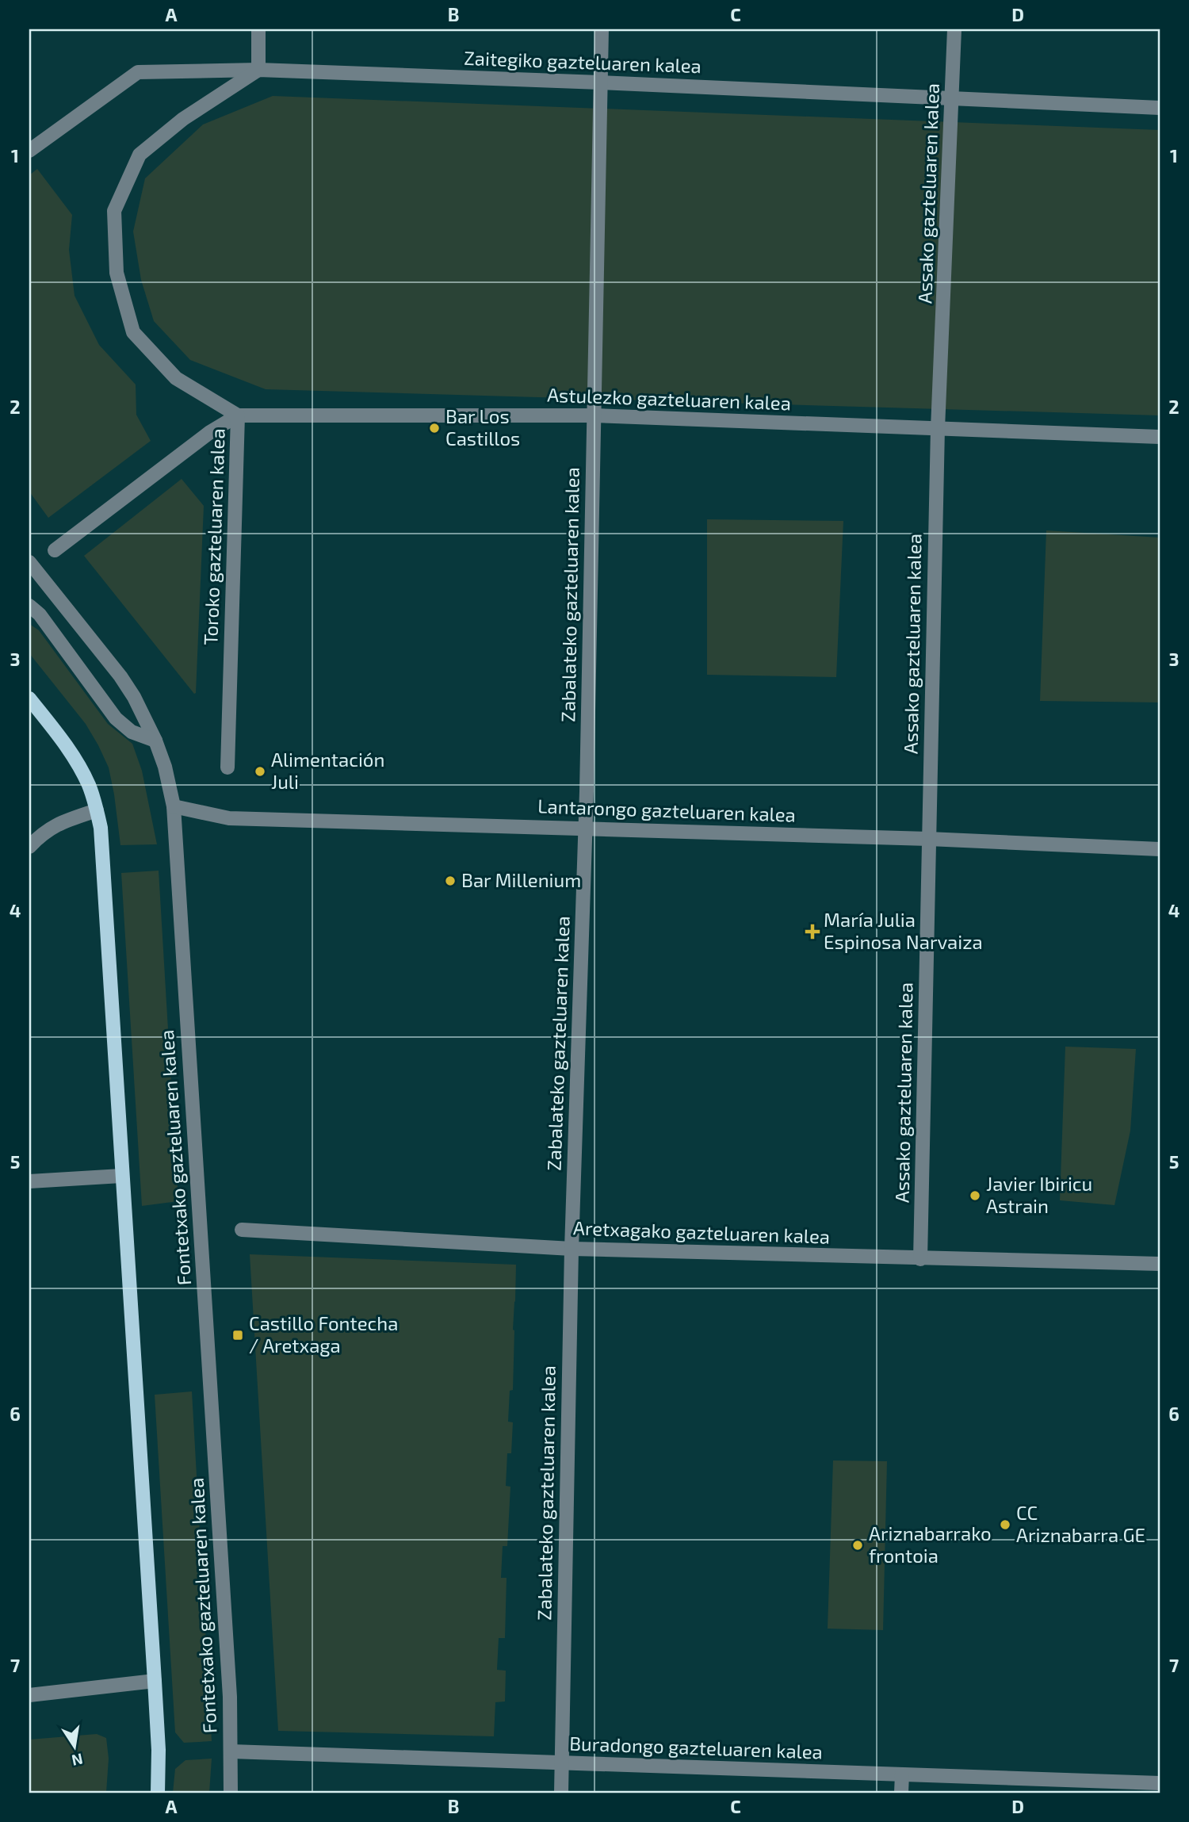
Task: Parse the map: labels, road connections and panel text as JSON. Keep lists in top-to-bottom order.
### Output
{
  "streets": {
    "street": [
      "Zaitegiko gazteluaren kalea",
      "Assako gazteluaren kalea",
      "Astulezko gazteluaren kalea",
      "Toroko gazteluaren kalea",
      "Zabalateko gazteluaren kalea",
      "Lantarongo gazteluaren kalea",
      "Fontetxako gazteluaren kalea",
      "Aretxagako gazteluaren kalea",
      "Buradongo gazteluaren kalea"
    ]
  },
  "crossings": [
    ["Zaitegiko gazteluaren kalea", "Assako gazteluaren kalea"],
    ["Zaitegiko gazteluaren kalea", "Toroko gazteluaren kalea"],
    ["Zaitegiko gazteluaren kalea", "Zabalateko gazteluaren kalea"],
    ["Assako gazteluaren kalea", "Astulezko gazteluaren kalea"],
    ["Assako gazteluaren kalea", "Lantarongo gazteluaren kalea"],
    ["Assako gazteluaren kalea", "Aretxagako gazteluaren kalea"],
    ["Astulezko gazteluaren kalea", "Toroko gazteluaren kalea"],
    ["Astulezko gazteluaren kalea", "Zabalateko gazteluaren kalea"],
    ["Zabalateko gazteluaren kalea", "Lantarongo gazteluaren kalea"],
    ["Zabalateko gazteluaren kalea", "Aretxagako gazteluaren kalea"],
    ["Zabalateko gazteluaren kalea", "Buradongo gazteluaren kalea"],
    ["Lantarongo gazteluaren kalea", "Fontetxako gazteluaren kalea"],
    ["Fontetxako gazteluaren kalea", "Buradongo gazteluaren kalea"]
  ],
  "places": {
    "other": [
      "Bar Los Castillos",
      "Alimentación Juli",
      "Bar Millenium",
      "Javier Ibiricu Astrain",
      "CC Ariznabarra GE",
      "Ariznabarrako frontoia"
    ],
    "health": ["María Julia Espinosa Narvaiza"],
    "transit": ["Castillo Fontecha / Aretxaga"]
  },
  "north": "bottom",
  "grid": {
    "columns": [
      "A",
      "B",
      "C",
      "D"
    ],
    "rows": [
      "1",
      "2",
      "3",
      "4",
      "5",
      "6",
      "7"
    ]
  }
}
